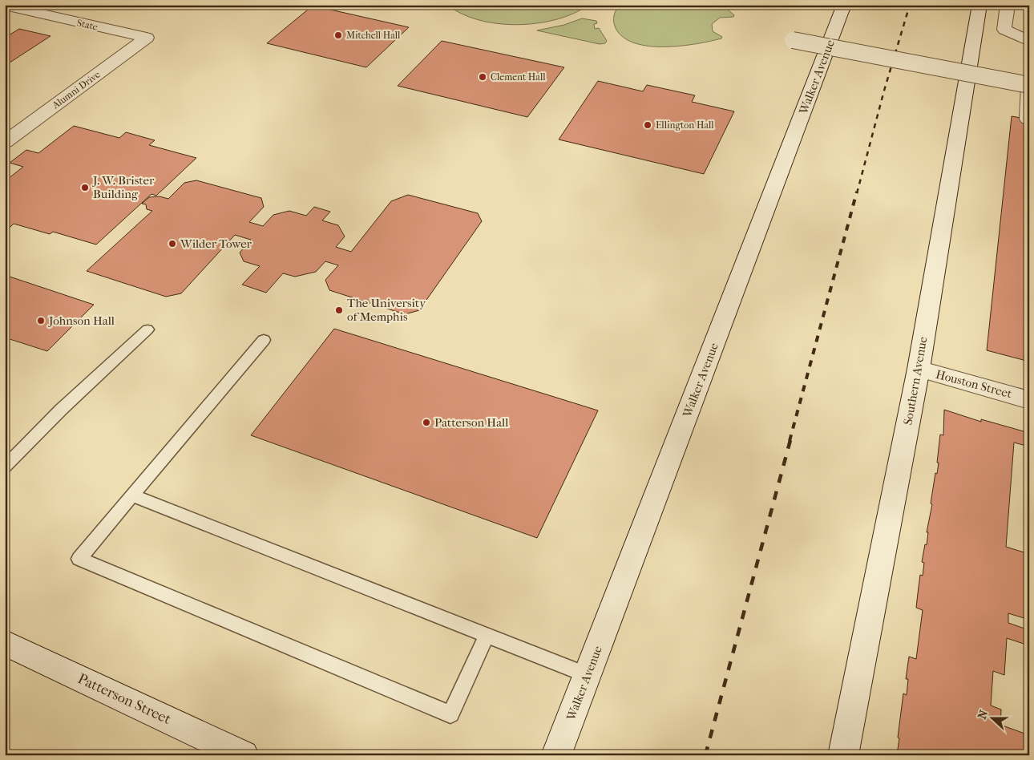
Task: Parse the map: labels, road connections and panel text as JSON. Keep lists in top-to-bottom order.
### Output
{
  "streets": {
    "street": [
      "State",
      "Walker Avenue",
      "Alumni Drive",
      "Southern Avenue",
      "Houston Street",
      "Patterson Street"
    ]
  },
  "crossings": [
    ["State", "Alumni Drive"],
    ["Southern Avenue", "Houston Street"]
  ],
  "places": [
    "Mitchell Hall",
    "Clement Hall",
    "Ellington Hall",
    "J. W. Brister Building",
    "Wilder Tower",
    "The University of Memphis",
    "Johnson Hall",
    "Patterson Hall"
  ],
  "north": "left"
}
